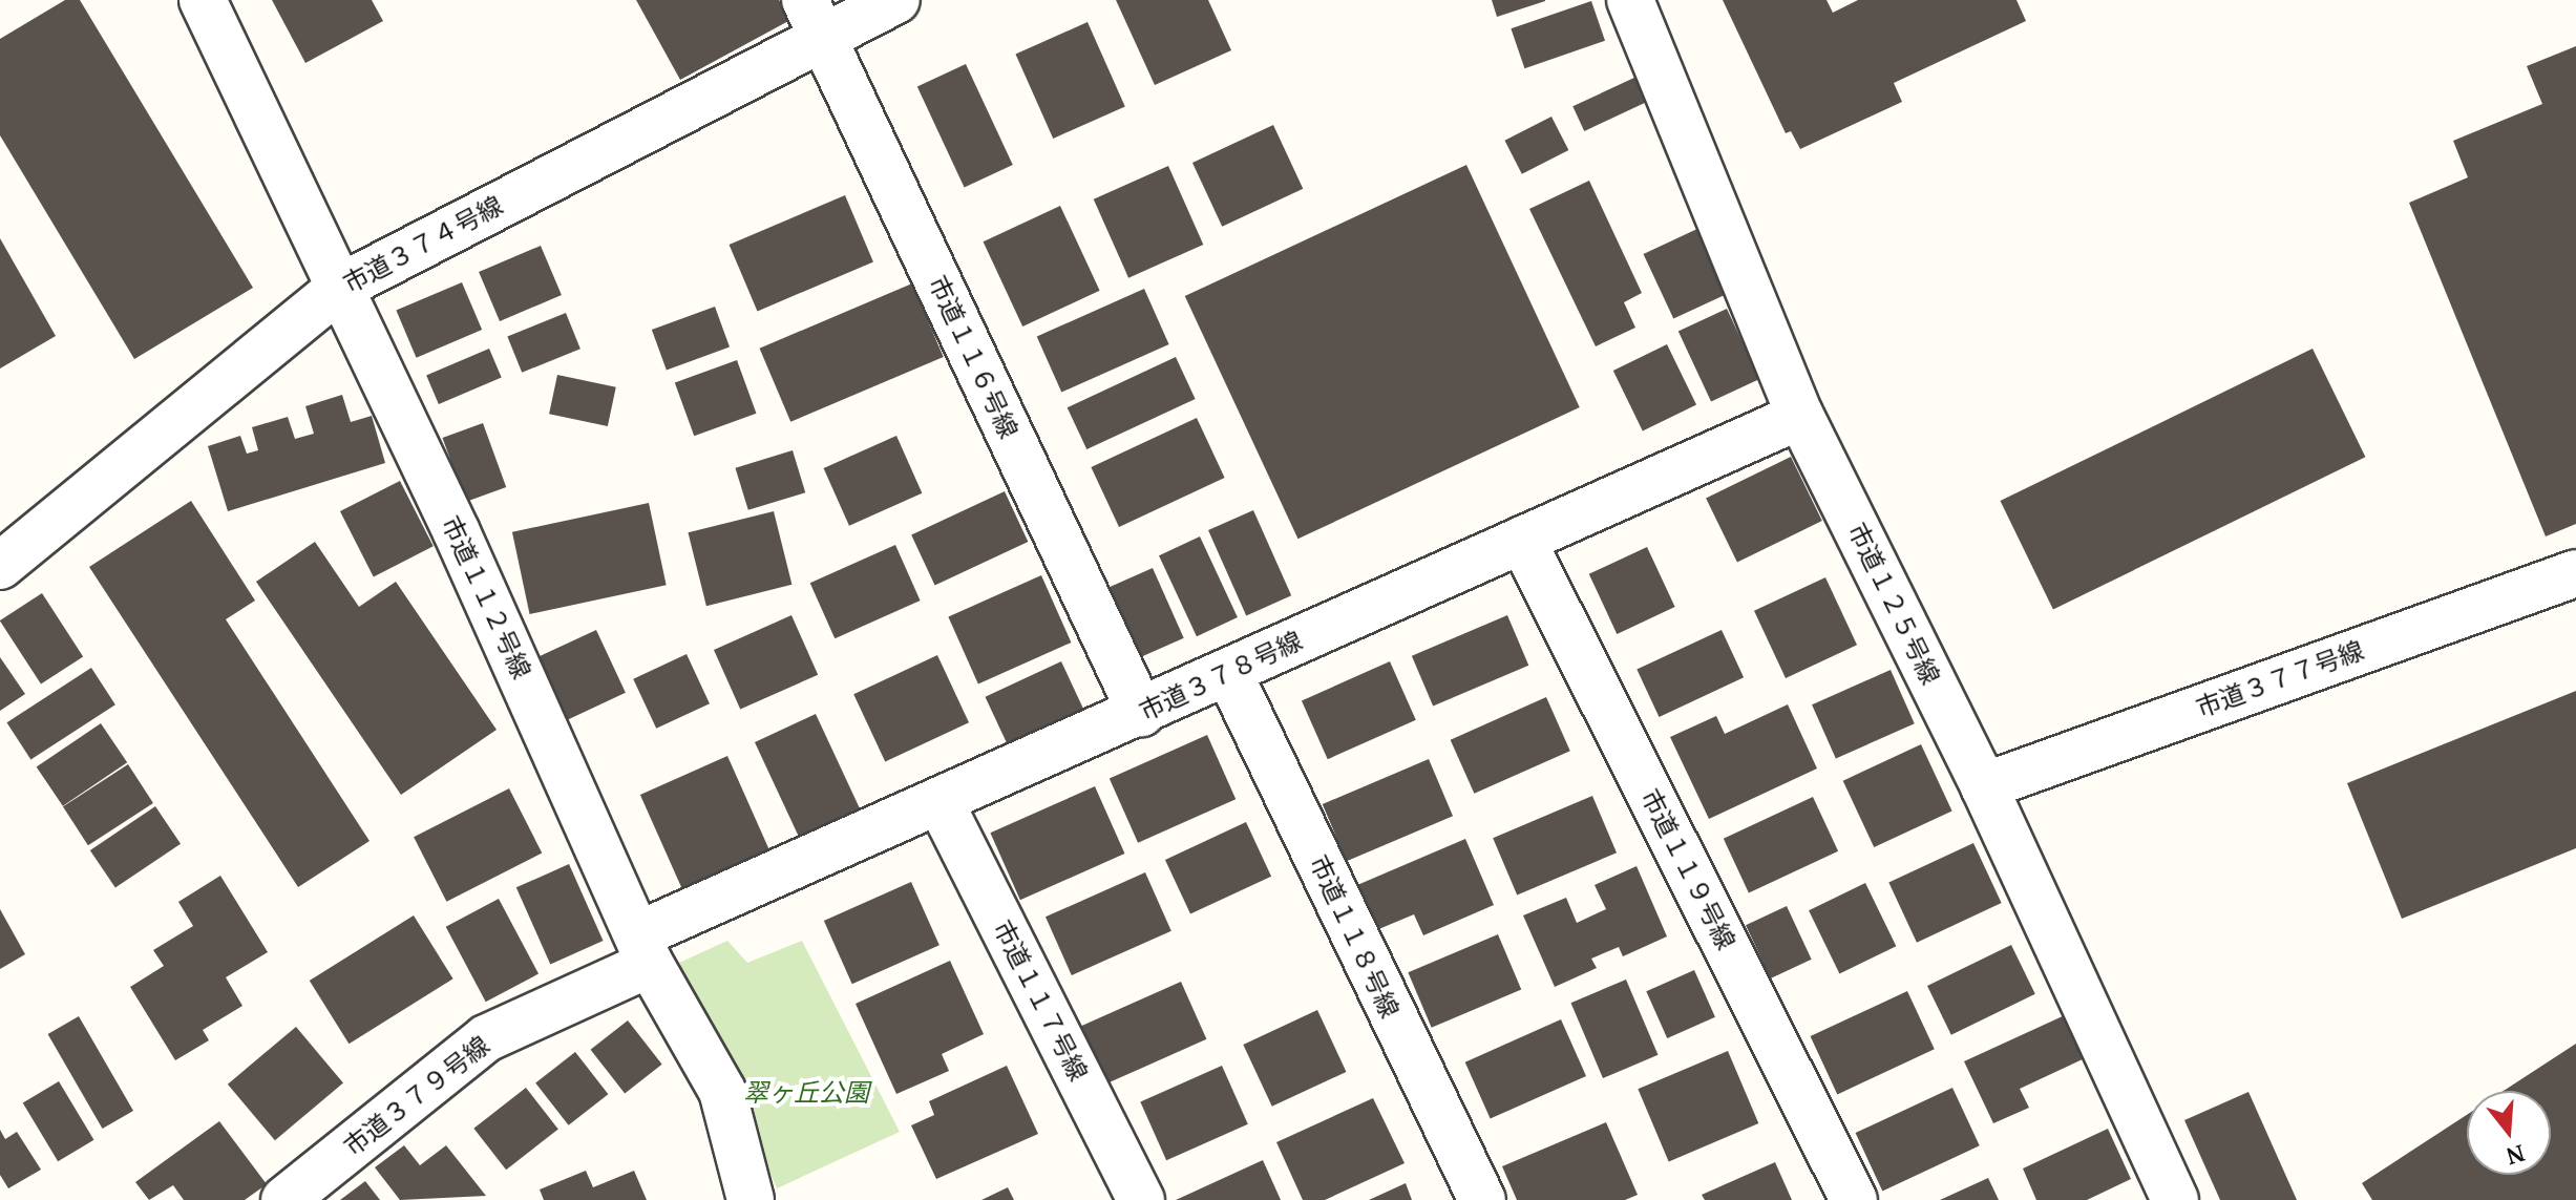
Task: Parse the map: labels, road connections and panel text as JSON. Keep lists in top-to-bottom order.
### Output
{
  "streets": {
    "street": [
      "市道３７４号線",
      "市道１１６号線",
      "市道１１２号線",
      "市道１２５号線",
      "市道３７８号線",
      "市道３７７号線",
      "市道１１９号線",
      "市道１１８号線",
      "市道１１７号線",
      "市道３７９号線"
    ]
  },
  "crossings": [
    ["市道３７４号線", "市道１１６号線"],
    ["市道３７４号線", "市道１１２号線"],
    ["市道１１６号線", "市道３７８号線"],
    ["市道１１２号線", "市道３７８号線"],
    ["市道１１２号線", "市道３７９号線"],
    ["市道１２５号線", "市道３７８号線"],
    ["市道１２５号線", "市道３７７号線"],
    ["市道３７８号線", "市道１１９号線"],
    ["市道３７８号線", "市道１１８号線"],
    ["市道３７８号線", "市道１１７号線"],
    ["市道３７８号線", "市道３７９号線"]
  ],
  "parks": ["翠ヶ丘公園"],
  "north": "bottom"
}
